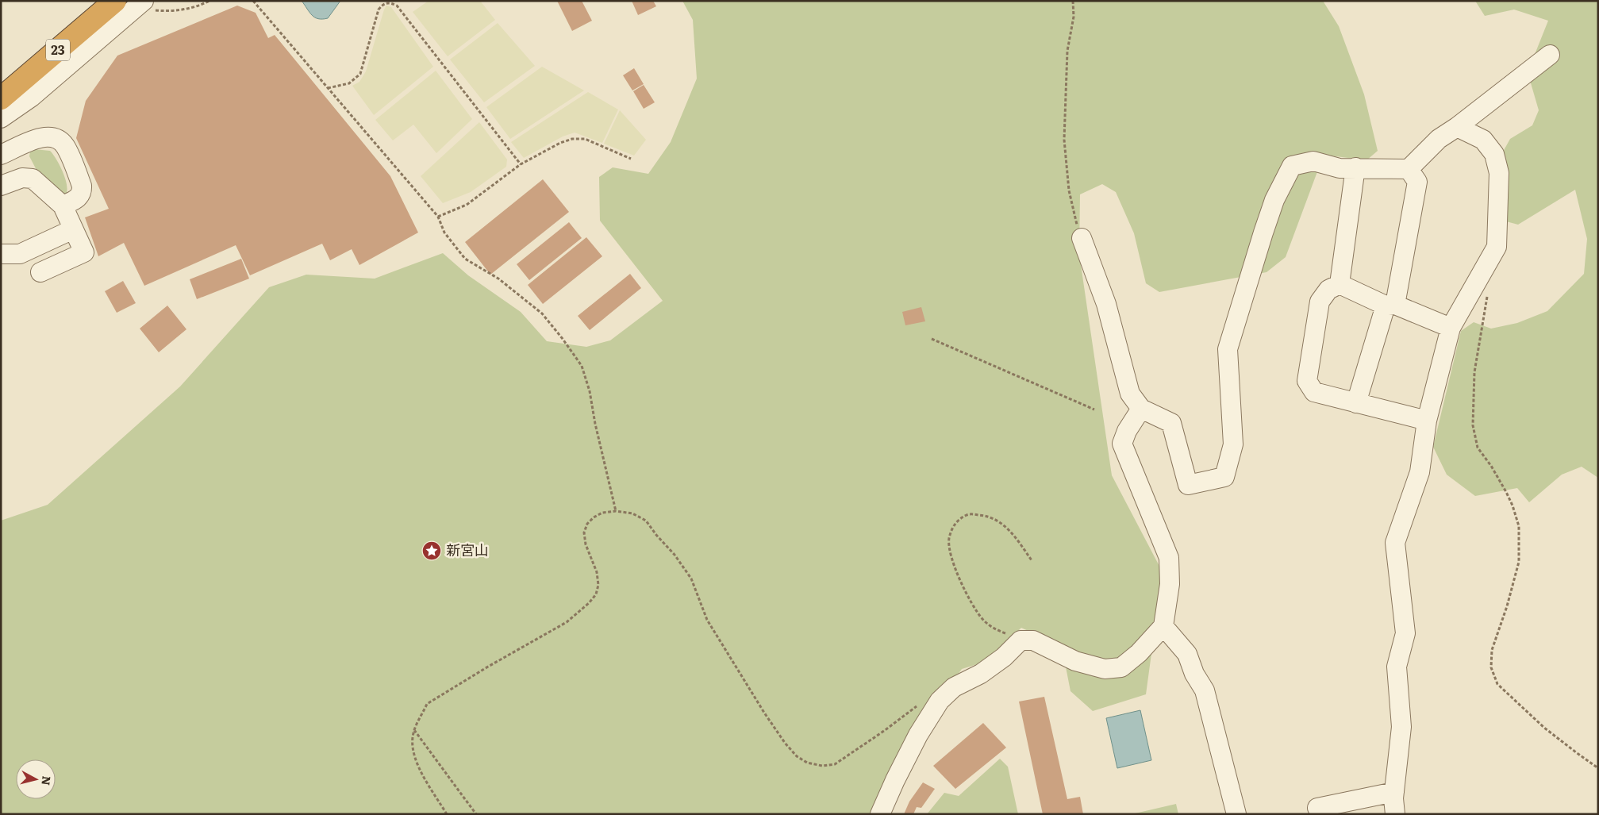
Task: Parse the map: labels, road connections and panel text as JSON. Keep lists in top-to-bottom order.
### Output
{
  "streets": {
    "highway": ["23"]
  },
  "places": {
    "place": ["新宮山"]
  },
  "north": "right"
}
